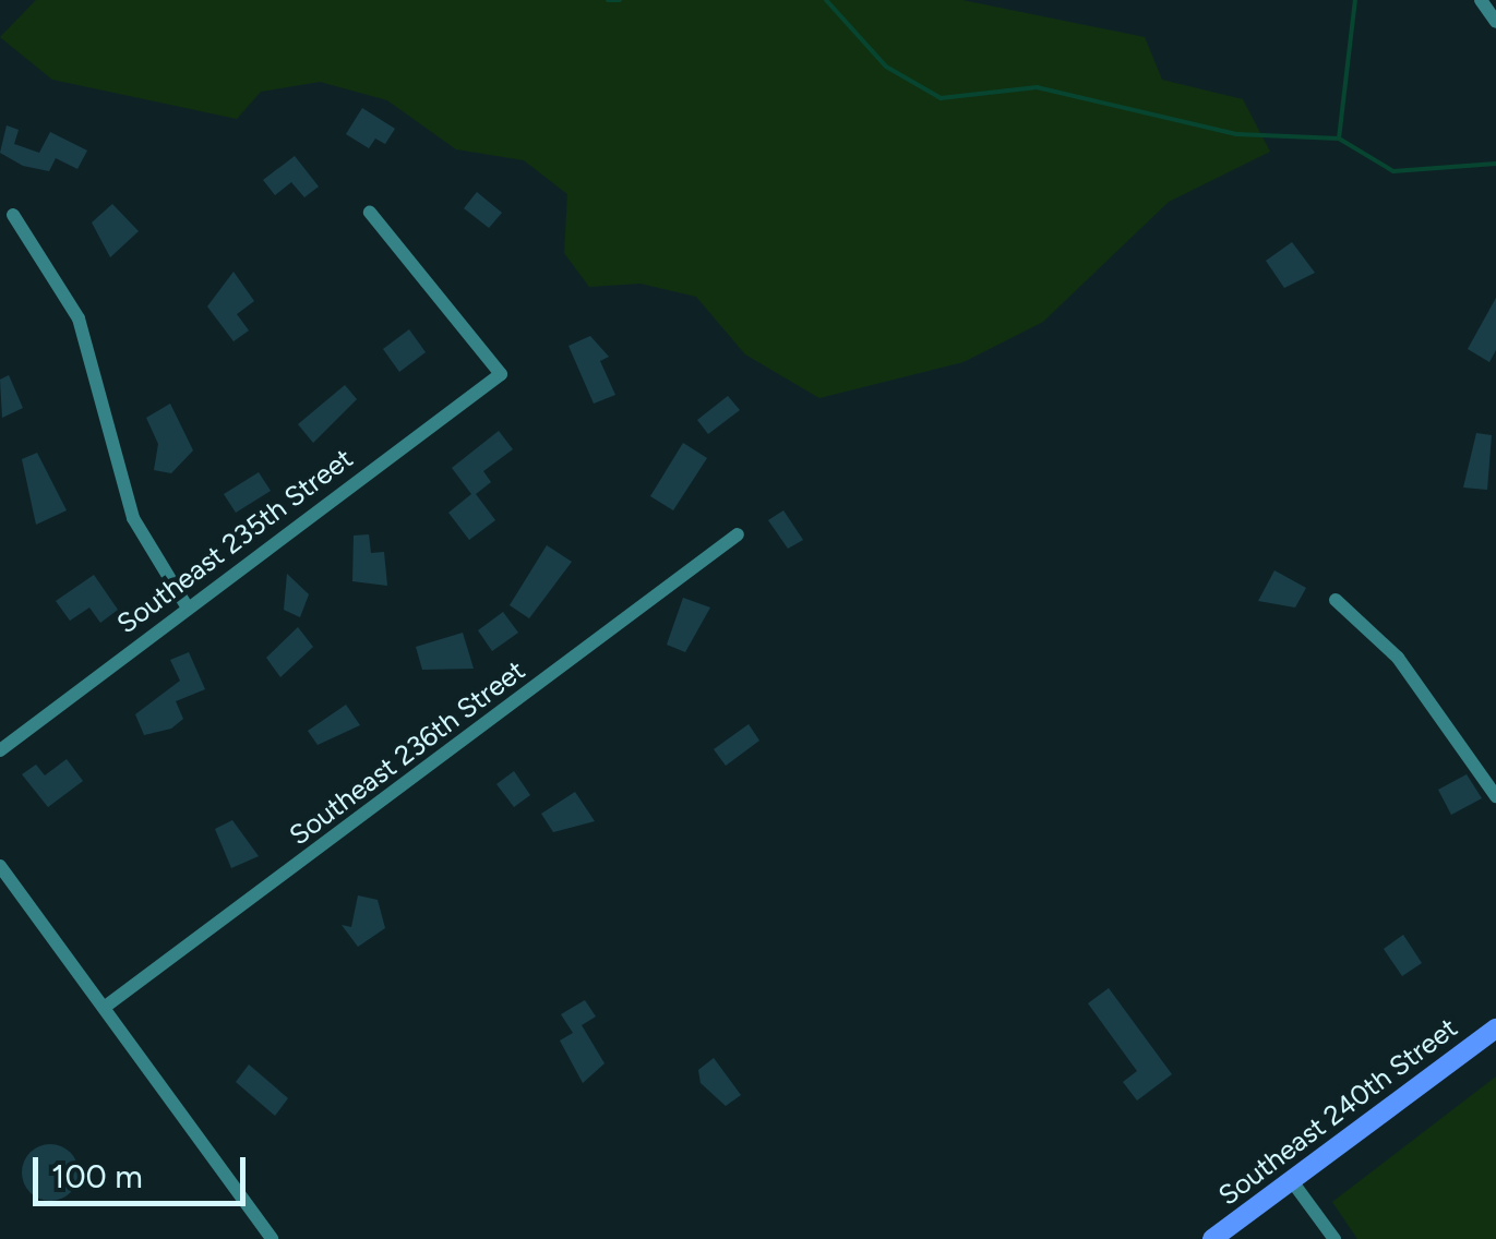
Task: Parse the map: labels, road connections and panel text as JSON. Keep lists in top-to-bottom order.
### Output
{
  "streets": {
    "main road": ["Southeast 240th Street"],
    "street": ["Southeast 235th Street", "Southeast 236th Street"]
  },
  "scale_bar": "100 m"
}
